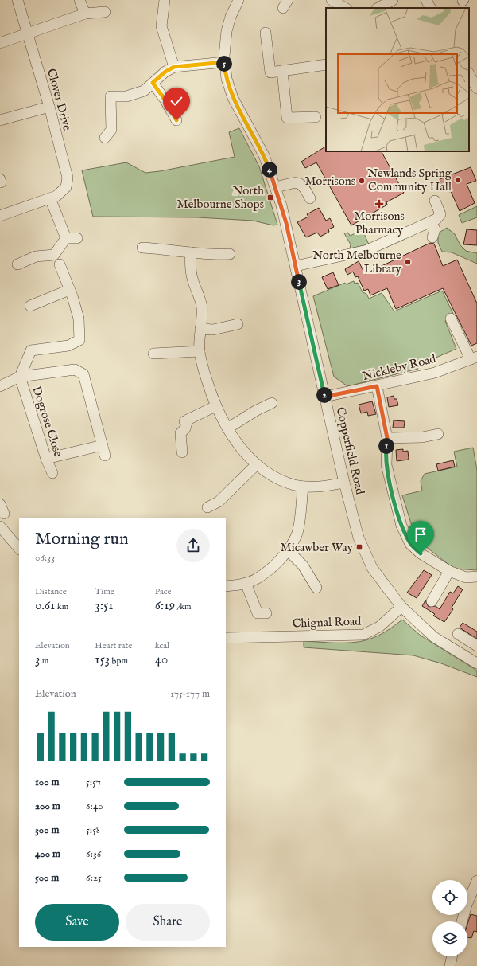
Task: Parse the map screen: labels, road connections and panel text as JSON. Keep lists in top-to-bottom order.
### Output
{
  "streets": {
    "street": [
      "Clover Drive",
      "Nickleby Road",
      "Dogrose Close",
      "Copperfield Road",
      "Chignal Road"
    ]
  },
  "crossings": [
    ["Nickleby Road", "Copperfield Road"],
    ["Copperfield Road", "Chignal Road"]
  ],
  "places": {
    "other": ["Newlands Spring Community Hall", "Morrisons", "North Melbourne Library"],
    "transit": ["North Melbourne Shops", "Micawber Way"],
    "health": ["Morrisons Pharmacy"]
  },
  "page": {
    "pins": [
      "5",
      "4",
      "3",
      "2",
      "1"
    ],
    "heading": ["Morning run", "06:33"],
    "stats": [
      ["Distance", "0.61 km"],
      ["Time", "3:51"],
      ["Pace", "6:19 /km"],
      ["Elevation", "3 m"],
      ["Heart rate", "153 bpm"],
      ["kcal", "40"]
    ],
    "chart": ["Elevation", "175–177 m"],
    "list": [
      {
        "name": "100 m",
        "note": "5:57"
      },
      {
        "name": "200 m",
        "note": "6:40"
      },
      {
        "name": "300 m",
        "note": "5:58"
      },
      {
        "name": "400 m",
        "note": "6:36"
      },
      {
        "name": "500 m",
        "note": "6:25"
      }
    ],
    "buttons": ["Save", "Share"]
  }
}
